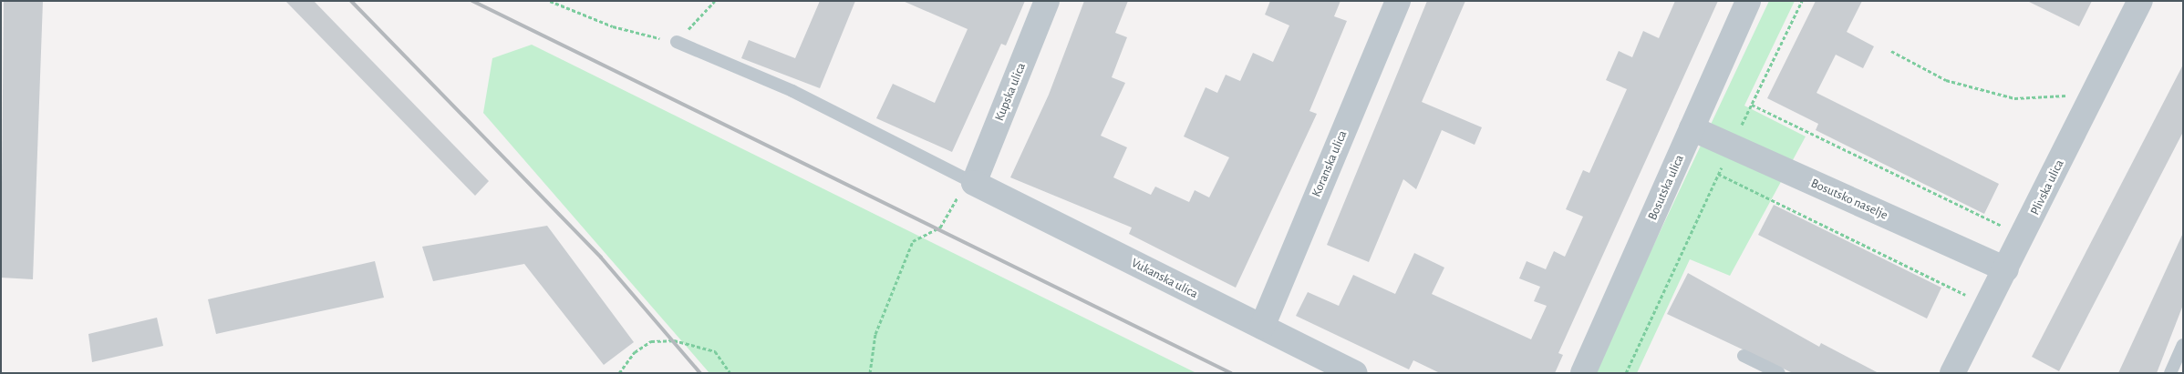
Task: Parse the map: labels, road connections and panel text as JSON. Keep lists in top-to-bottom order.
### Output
{
  "streets": {
    "street": [
      "Kupska ulica",
      "Koranska ulica",
      "Bosutska ulica",
      "Plivska ulica",
      "Bosutsko naselje",
      "Vukanska ulica"
    ]
  },
  "crossings": [
    ["Kupska ulica", "Vukanska ulica"],
    ["Koranska ulica", "Vukanska ulica"],
    ["Bosutska ulica", "Bosutsko naselje"],
    ["Plivska ulica", "Bosutsko naselje"]
  ]
}
